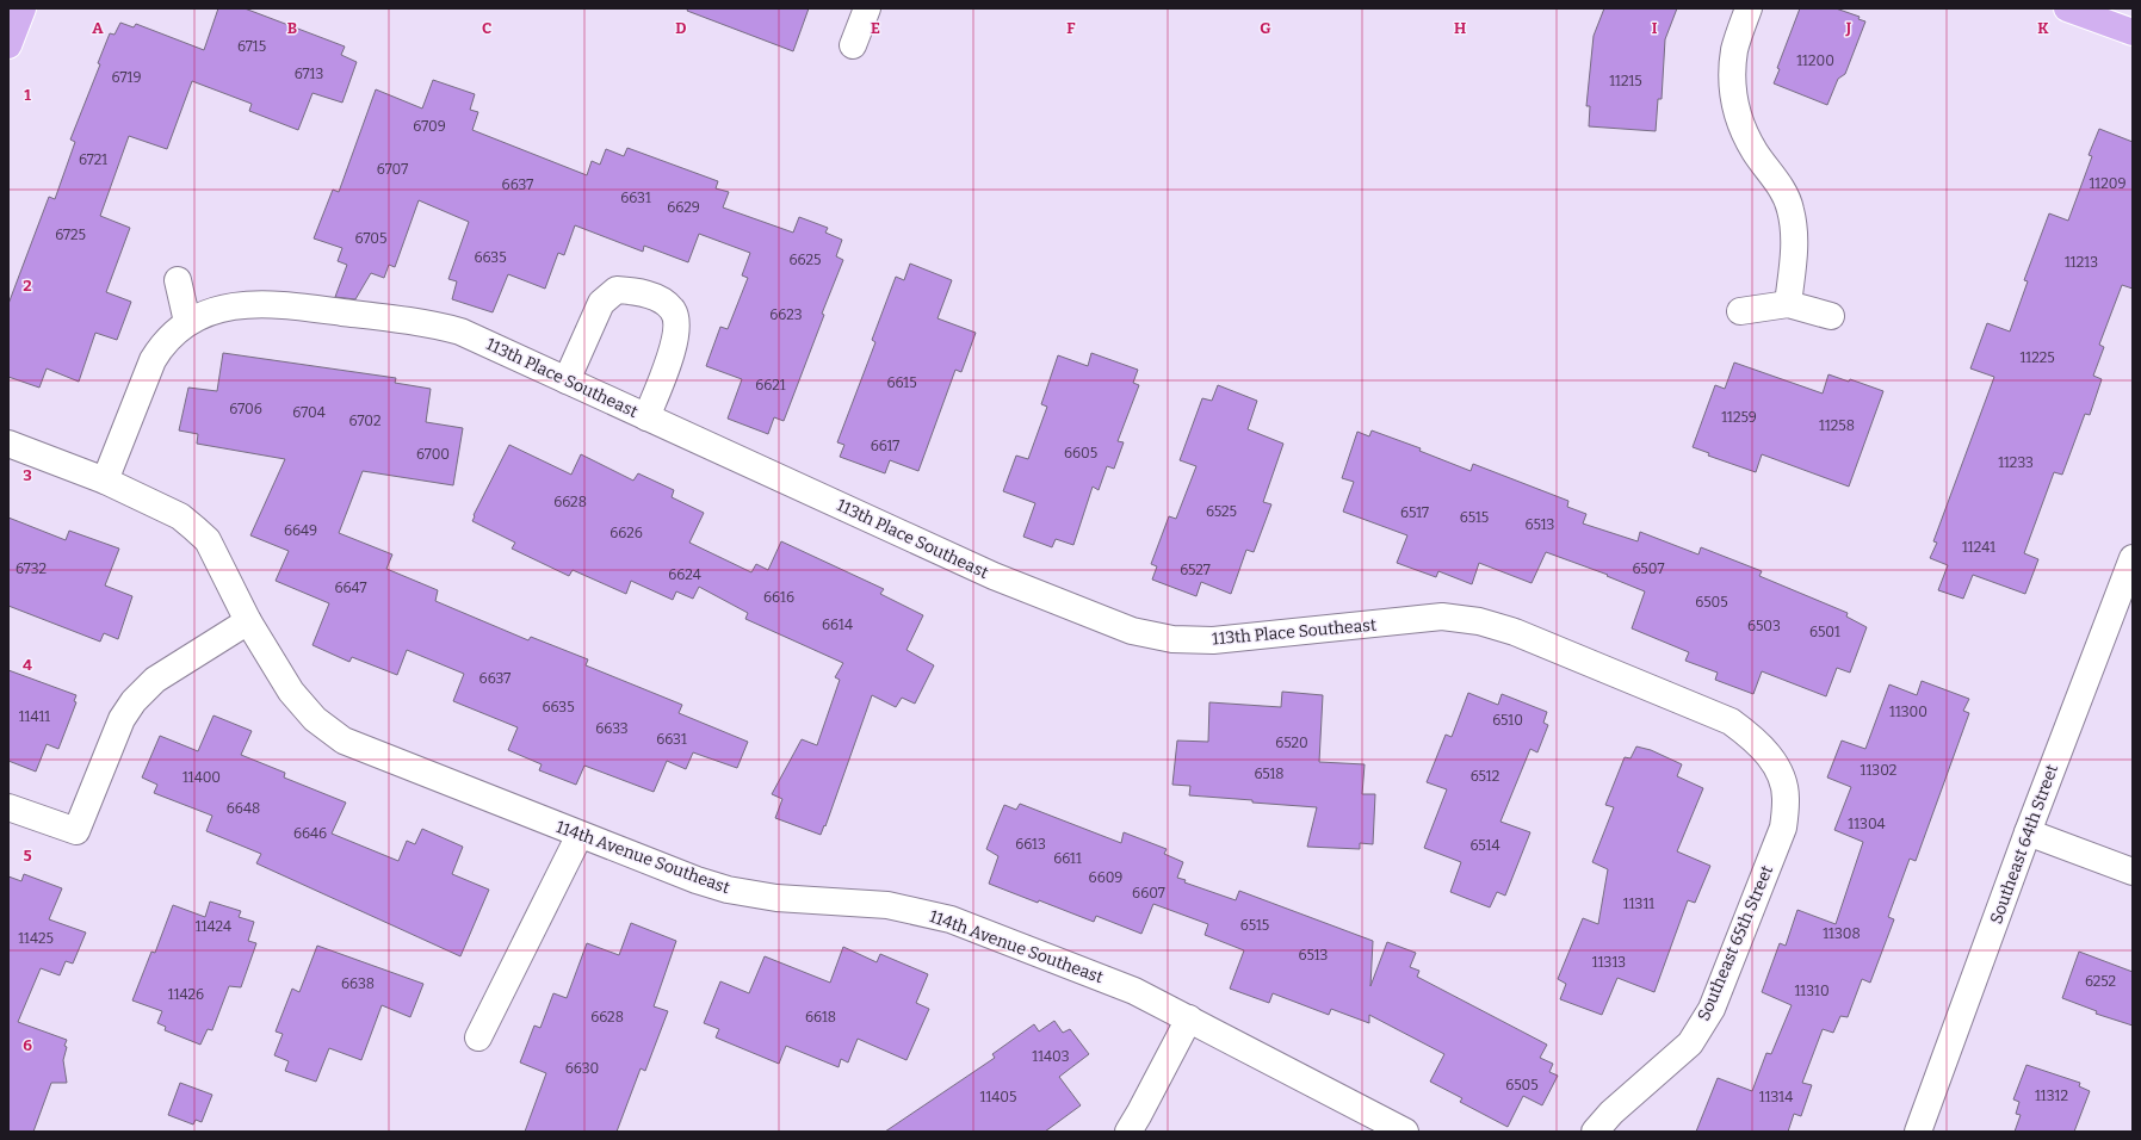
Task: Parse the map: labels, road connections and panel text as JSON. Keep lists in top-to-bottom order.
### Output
{
  "streets": {
    "street": [
      "113th Place Southeast",
      "Southeast 64th Street",
      "114th Avenue Southeast",
      "Southeast 65th Street"
    ]
  },
  "crossings": [
    ["113th Place Southeast", "114th Avenue Southeast"],
    ["113th Place Southeast", "Southeast 65th Street"]
  ],
  "house_numbers": [
    "6715",
    "11200",
    "6713",
    "6719",
    "11215",
    "6709",
    "6721",
    "6707",
    "11209",
    "6637",
    "6631",
    "6629",
    "6725",
    "6705",
    "6635",
    "6625",
    "11213",
    "6623",
    "11225",
    "6615",
    "6621",
    "6706",
    "6704",
    "11259",
    "6702",
    "11258",
    "6617",
    "6605",
    "6700",
    "11233",
    "6628",
    "6525",
    "6517",
    "6515",
    "6513",
    "6649",
    "6626",
    "11241",
    "6732",
    "6507",
    "6527",
    "6624",
    "6647",
    "6616",
    "6505",
    "6614",
    "6503",
    "6501",
    "6637",
    "6635",
    "11300",
    "11411",
    "6510",
    "6633",
    "6631",
    "6520",
    "11302",
    "6518",
    "6512",
    "11400",
    "6648",
    "11304",
    "6646",
    "6613",
    "6514",
    "6611",
    "6609",
    "6607",
    "11311",
    "6515",
    "11424",
    "11308",
    "11425",
    "6513",
    "11313",
    "6252",
    "6638",
    "11310",
    "11426",
    "6628",
    "6618",
    "11403",
    "6630",
    "6505",
    "11312",
    "11405",
    "11314"
  ],
  "grid": {
    "columns": [
      "A",
      "B",
      "C",
      "D",
      "E",
      "F",
      "G",
      "H",
      "I",
      "J",
      "K"
    ],
    "rows": [
      "1",
      "2",
      "3",
      "4",
      "5",
      "6"
    ]
  }
}
